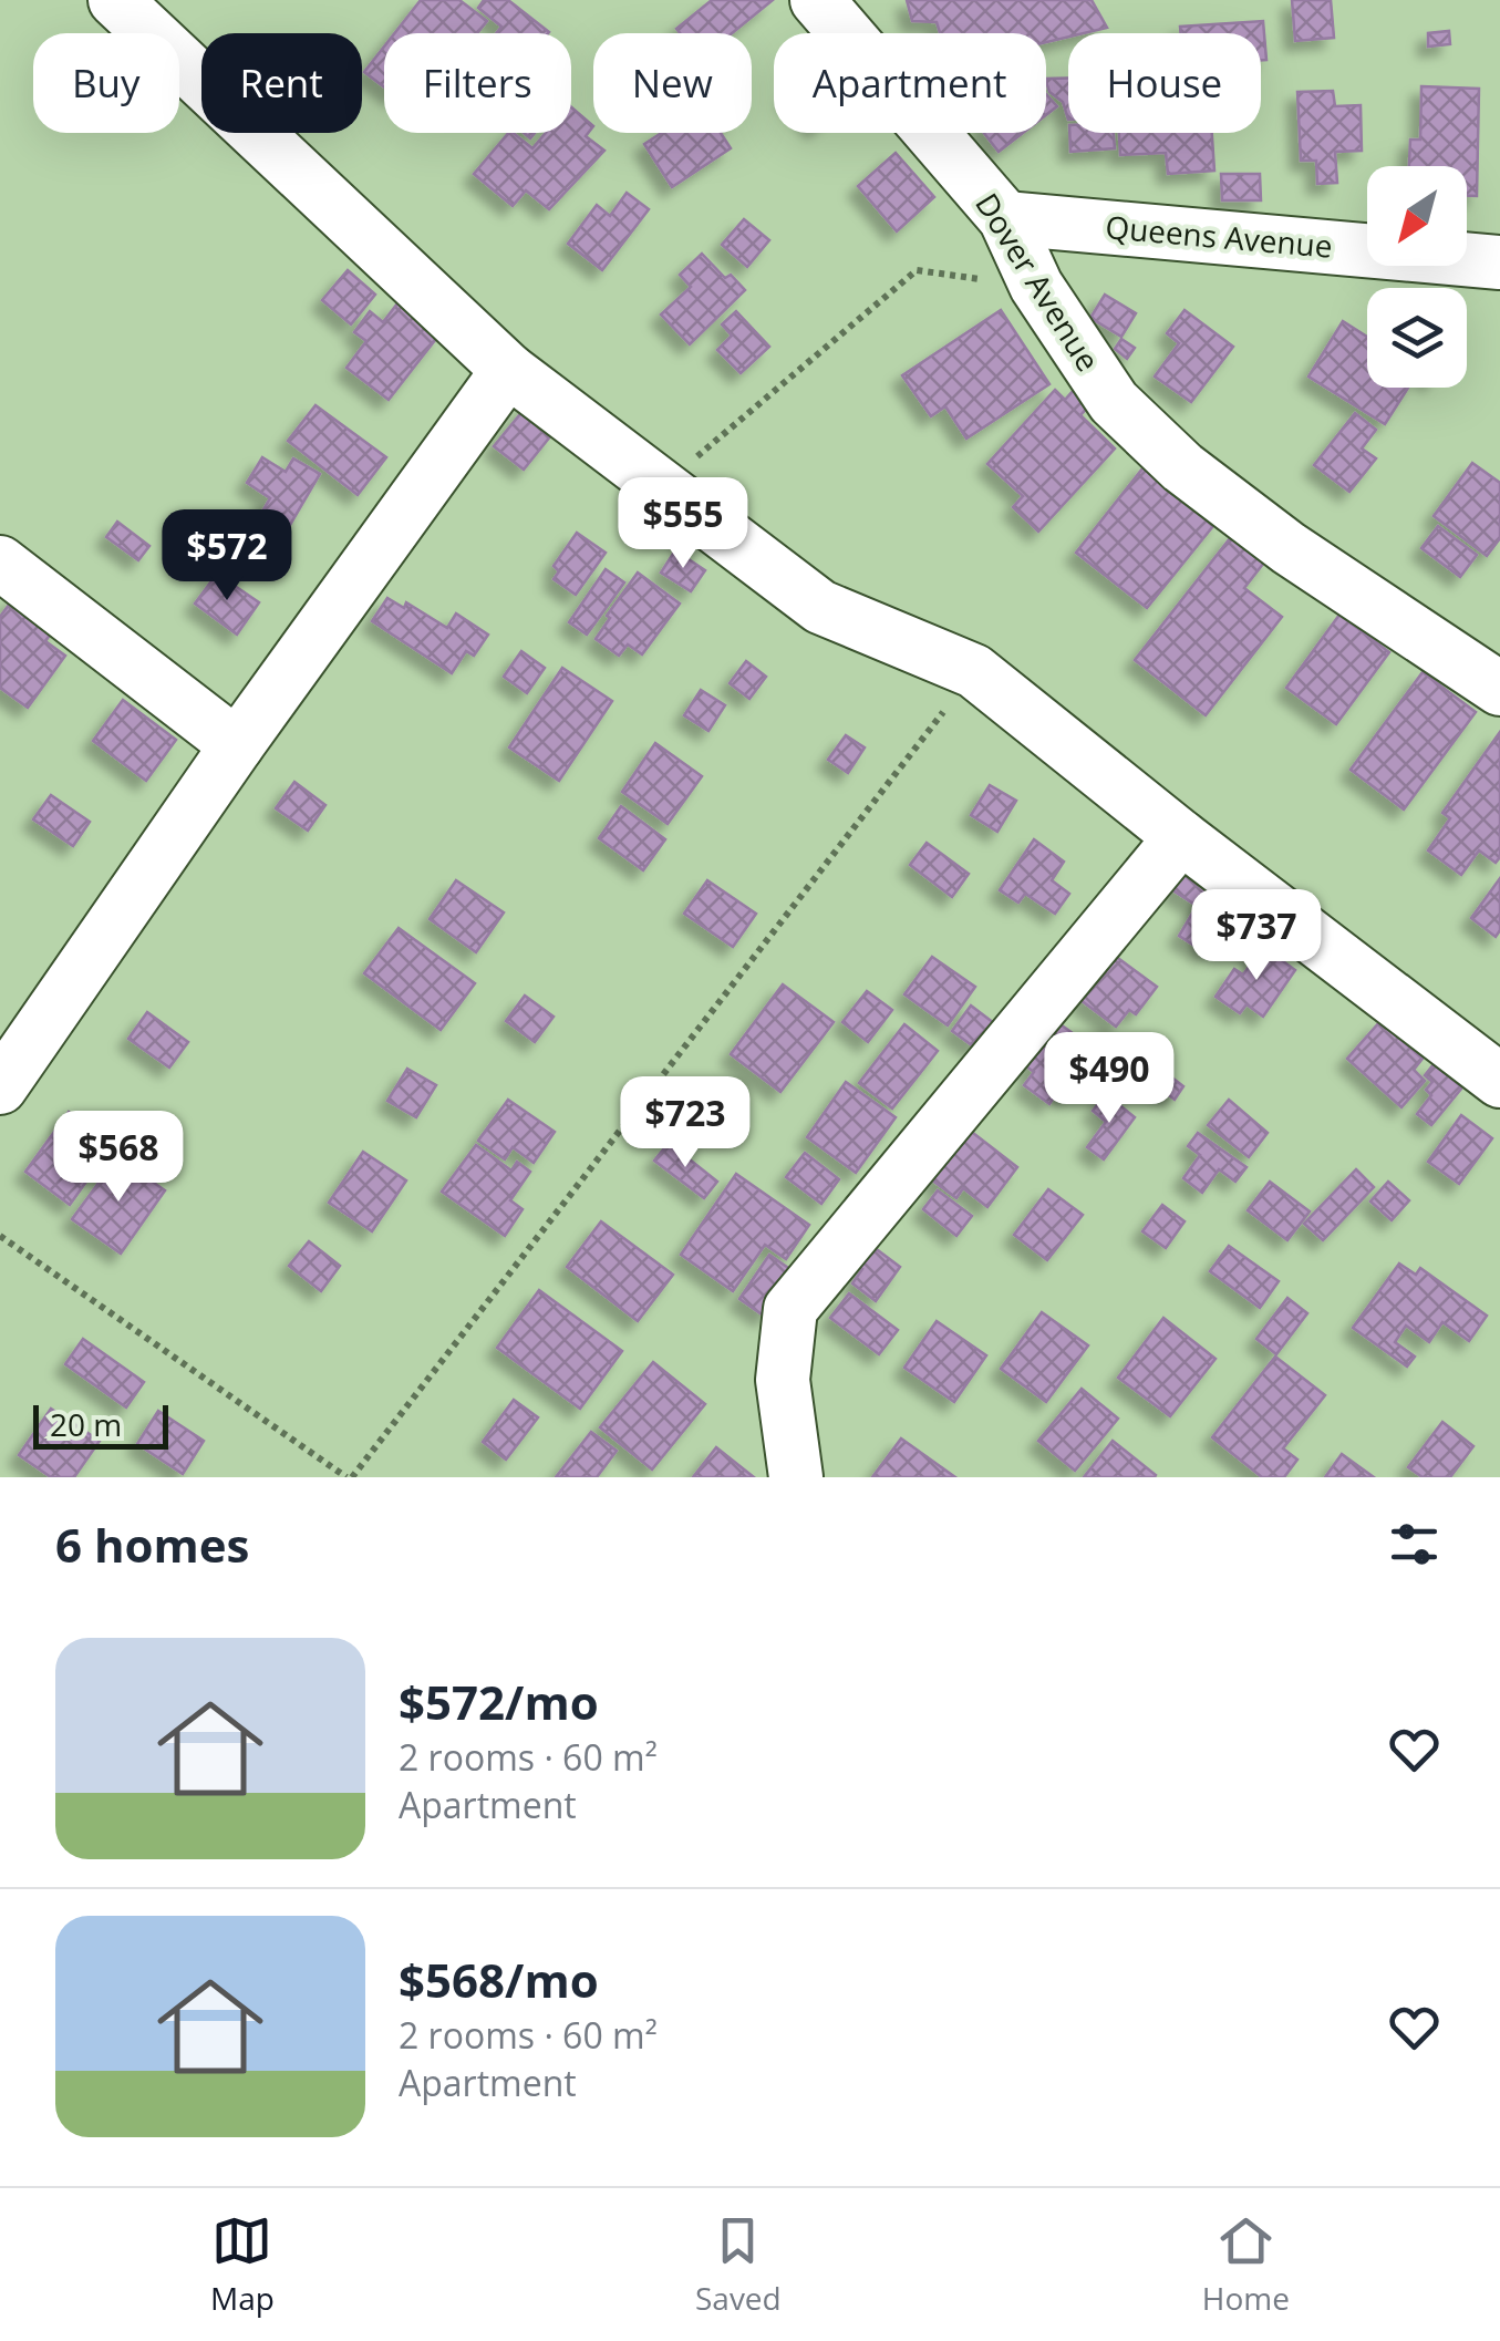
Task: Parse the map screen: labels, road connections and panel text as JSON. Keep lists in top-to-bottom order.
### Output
{
  "streets": {
    "street": ["Queens Avenue", "Dover Avenue"]
  },
  "crossings": [
    ["Queens Avenue", "Dover Avenue"]
  ],
  "scale_bar": "20 m",
  "north": "bottom left",
  "page": {
    "chip": [
      "Buy",
      "Rent",
      "Filters",
      "New",
      "Apartment",
      "House"
    ],
    "price": [
      "$555",
      "$572",
      "$737",
      "$490",
      "$723",
      "$568"
    ],
    "scale": "20 m",
    "heading": "6 homes",
    "list": [
      {
        "name": "$572/mo",
        "note": "2 rooms · 60 m² · Apartment"
      },
      {
        "name": "$568/mo",
        "note": "2 rooms · 60 m² · Apartment"
      }
    ],
    "tabs": ["Map", "Saved", "Home"]
  }
}
